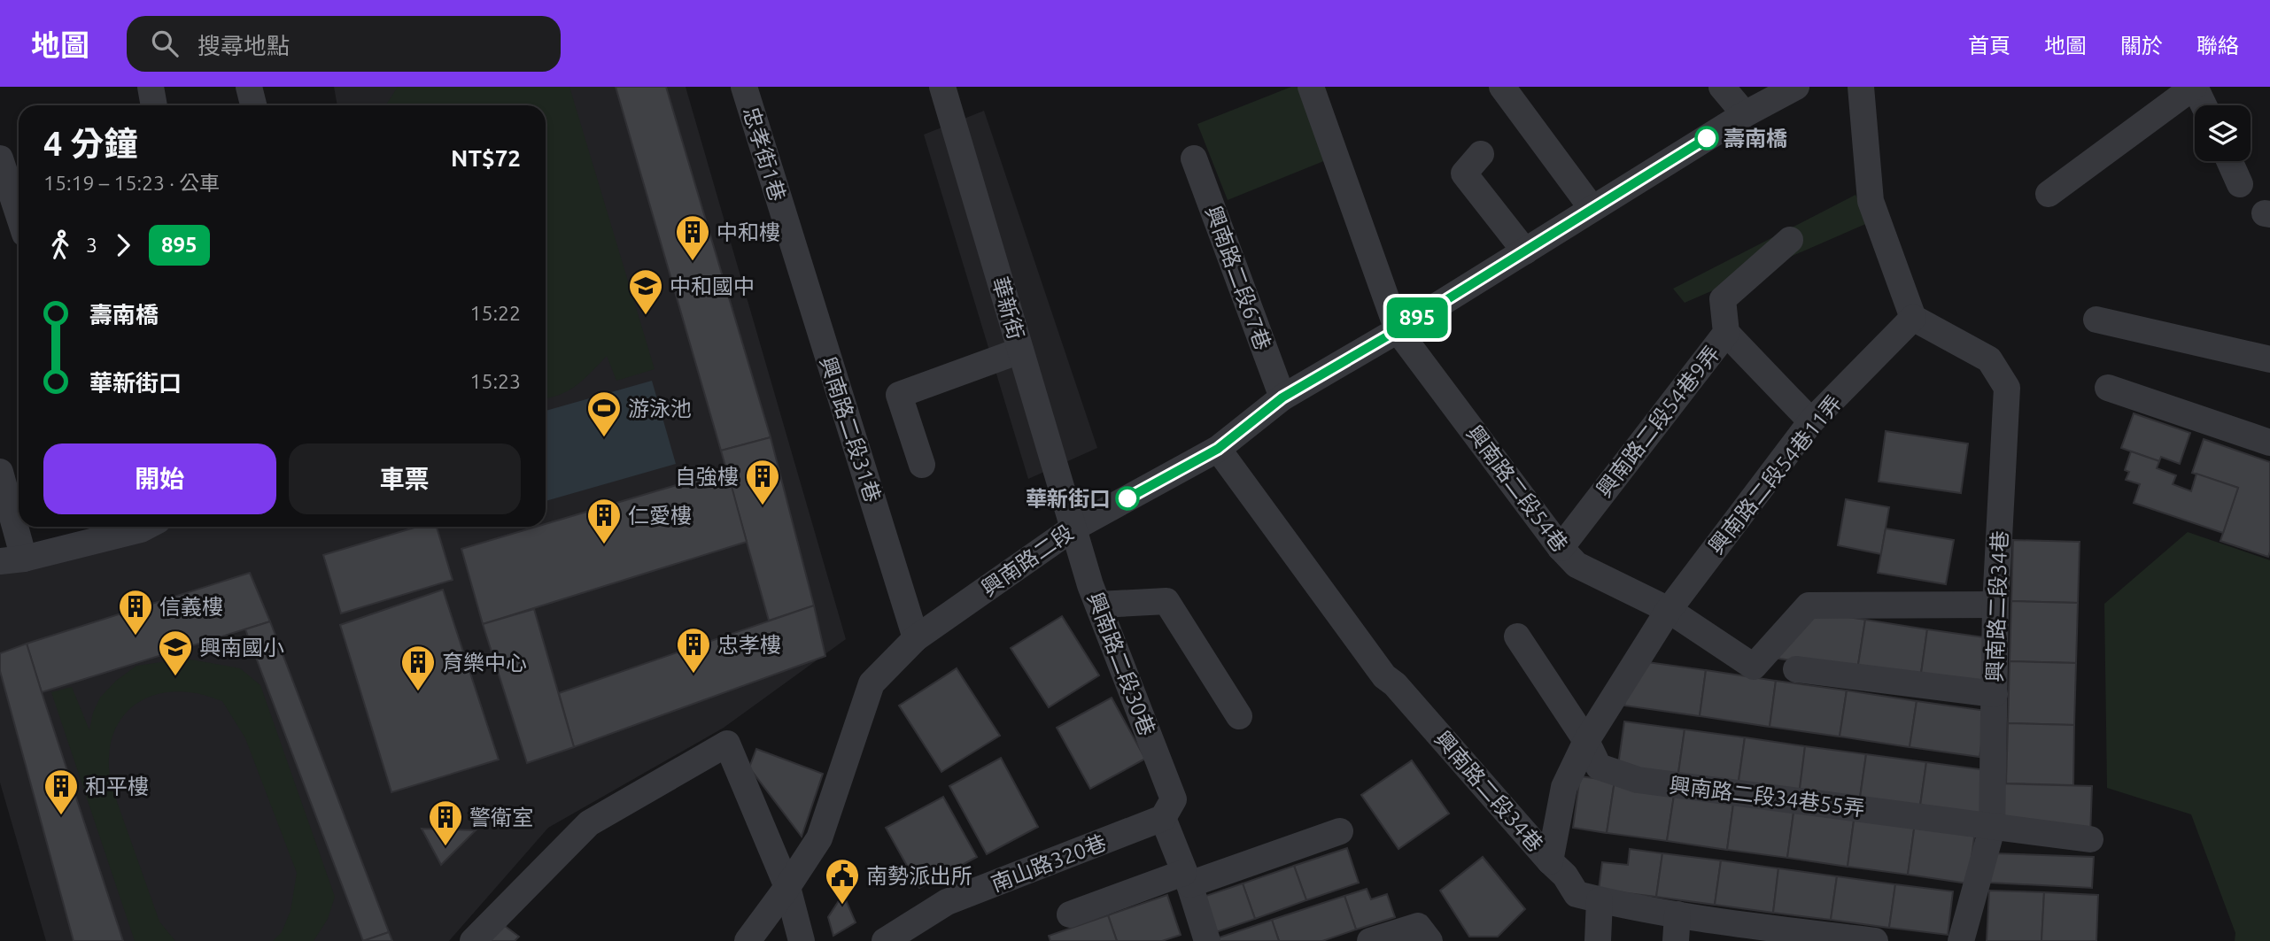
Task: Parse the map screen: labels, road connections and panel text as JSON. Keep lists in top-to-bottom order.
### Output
{
  "streets": {
    "street": [
      "忠孝街1巷",
      "興南路二段67巷",
      "華新街",
      "興南路二段54巷9弄",
      "興南路二段31巷",
      "興南路二段54巷11弄",
      "興南路二段54巷",
      "興南路二段",
      "興南路二段34巷",
      "興南路二段30巷",
      "興南路二段34巷55弄",
      "南山路320巷"
    ]
  },
  "crossings": [
    ["忠孝街1巷", "興南路二段31巷"],
    ["興南路二段67巷", "興南路二段"],
    ["華新街", "興南路二段"],
    ["華新街", "興南路二段30巷"],
    ["興南路二段54巷9弄", "興南路二段54巷"],
    ["興南路二段31巷", "興南路二段"],
    ["興南路二段54巷11弄", "興南路二段54巷"],
    ["興南路二段54巷11弄", "興南路二段34巷"],
    ["興南路二段54巷11弄", "興南路二段34巷55弄"],
    ["興南路二段54巷", "興南路二段"],
    ["興南路二段54巷", "興南路二段34巷"],
    ["興南路二段", "興南路二段34巷"],
    ["興南路二段", "興南路二段30巷"],
    ["興南路二段34巷", "興南路二段34巷55弄"],
    ["興南路二段30巷", "南山路320巷"]
  ],
  "places": {
    "other": ["壽南橋", "華新街口"],
    "building": [
      "中和樓",
      "自強樓",
      "仁愛樓",
      "信義樓",
      "忠孝樓",
      "育樂中心",
      "和平樓",
      "警衛室"
    ],
    "school or university": ["中和國中", "興南國小"],
    "sports": ["游泳池"],
    "public building": ["南勢派出所"]
  },
  "lines": ["bus line 895"],
  "page": {
    "header": "地圖",
    "search": "搜尋地點",
    "nav": [
      "首頁",
      "地圖",
      "關於",
      "聯絡"
    ],
    "on_map": "895",
    "heading": ["4 分鐘", "15:19 – 15:23 · 公車", "NT$72"],
    "legs": ["3", "895"],
    "list": [
      {
        "name": "壽南橋",
        "value": "15:22"
      },
      {
        "name": "華新街口",
        "value": "15:23"
      }
    ],
    "buttons": ["開始", "車票"]
  }
}
